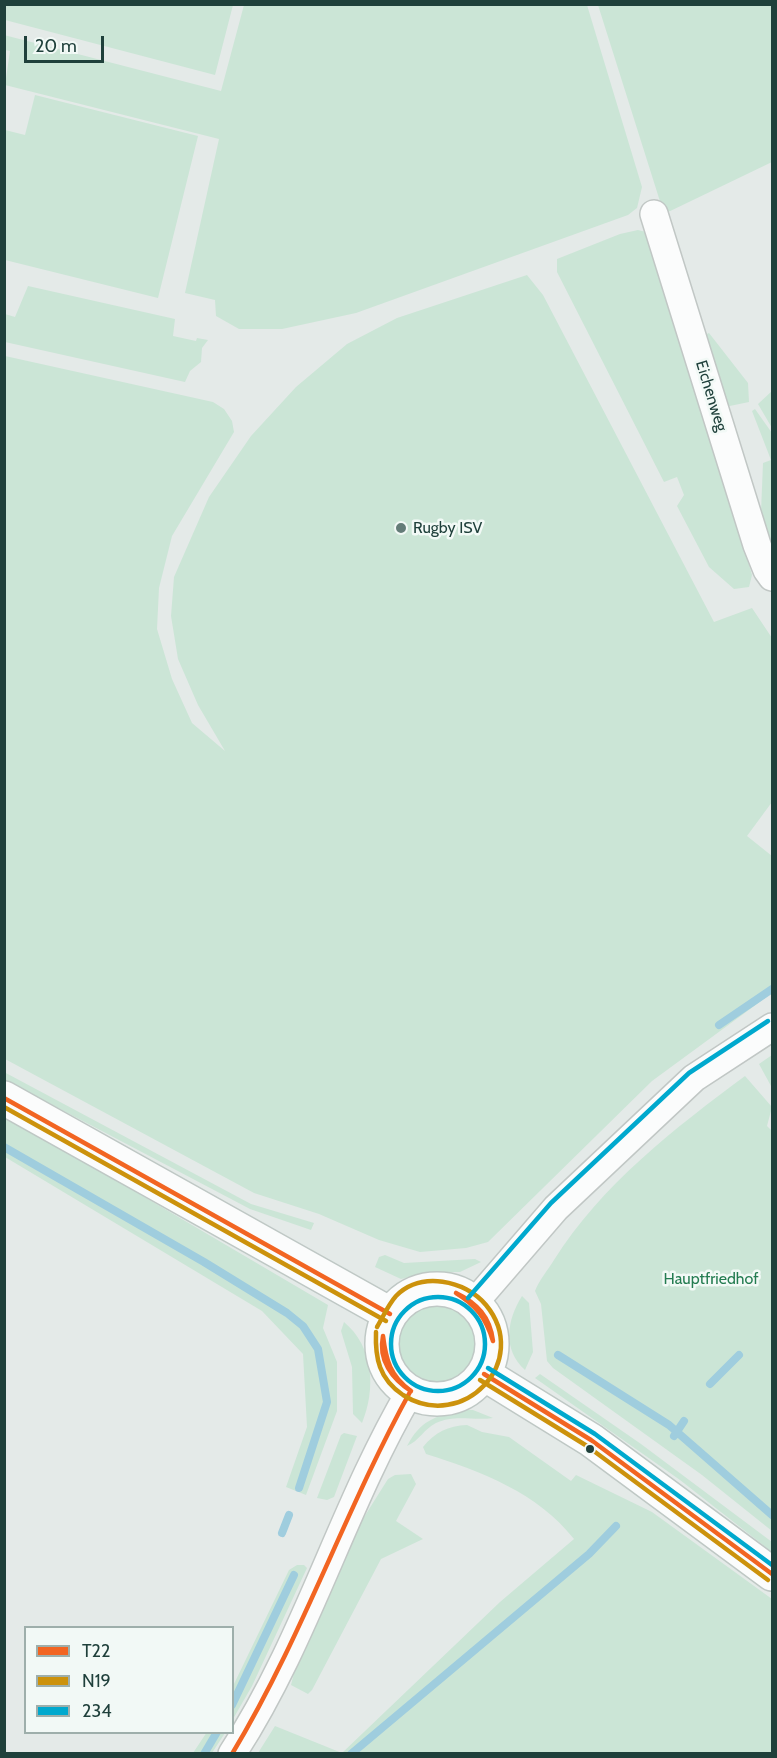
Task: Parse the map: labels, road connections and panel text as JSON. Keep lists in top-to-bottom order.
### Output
{
  "streets": {
    "street": ["Eichenweg"]
  },
  "parks": ["Hauptfriedhof"],
  "places": ["Rugby ISV"],
  "lines": ["transit line 234", "transit line T22", "transit line N19"],
  "legend": ["T22", "N19", "234"],
  "scale_bar": "20 m"
}
